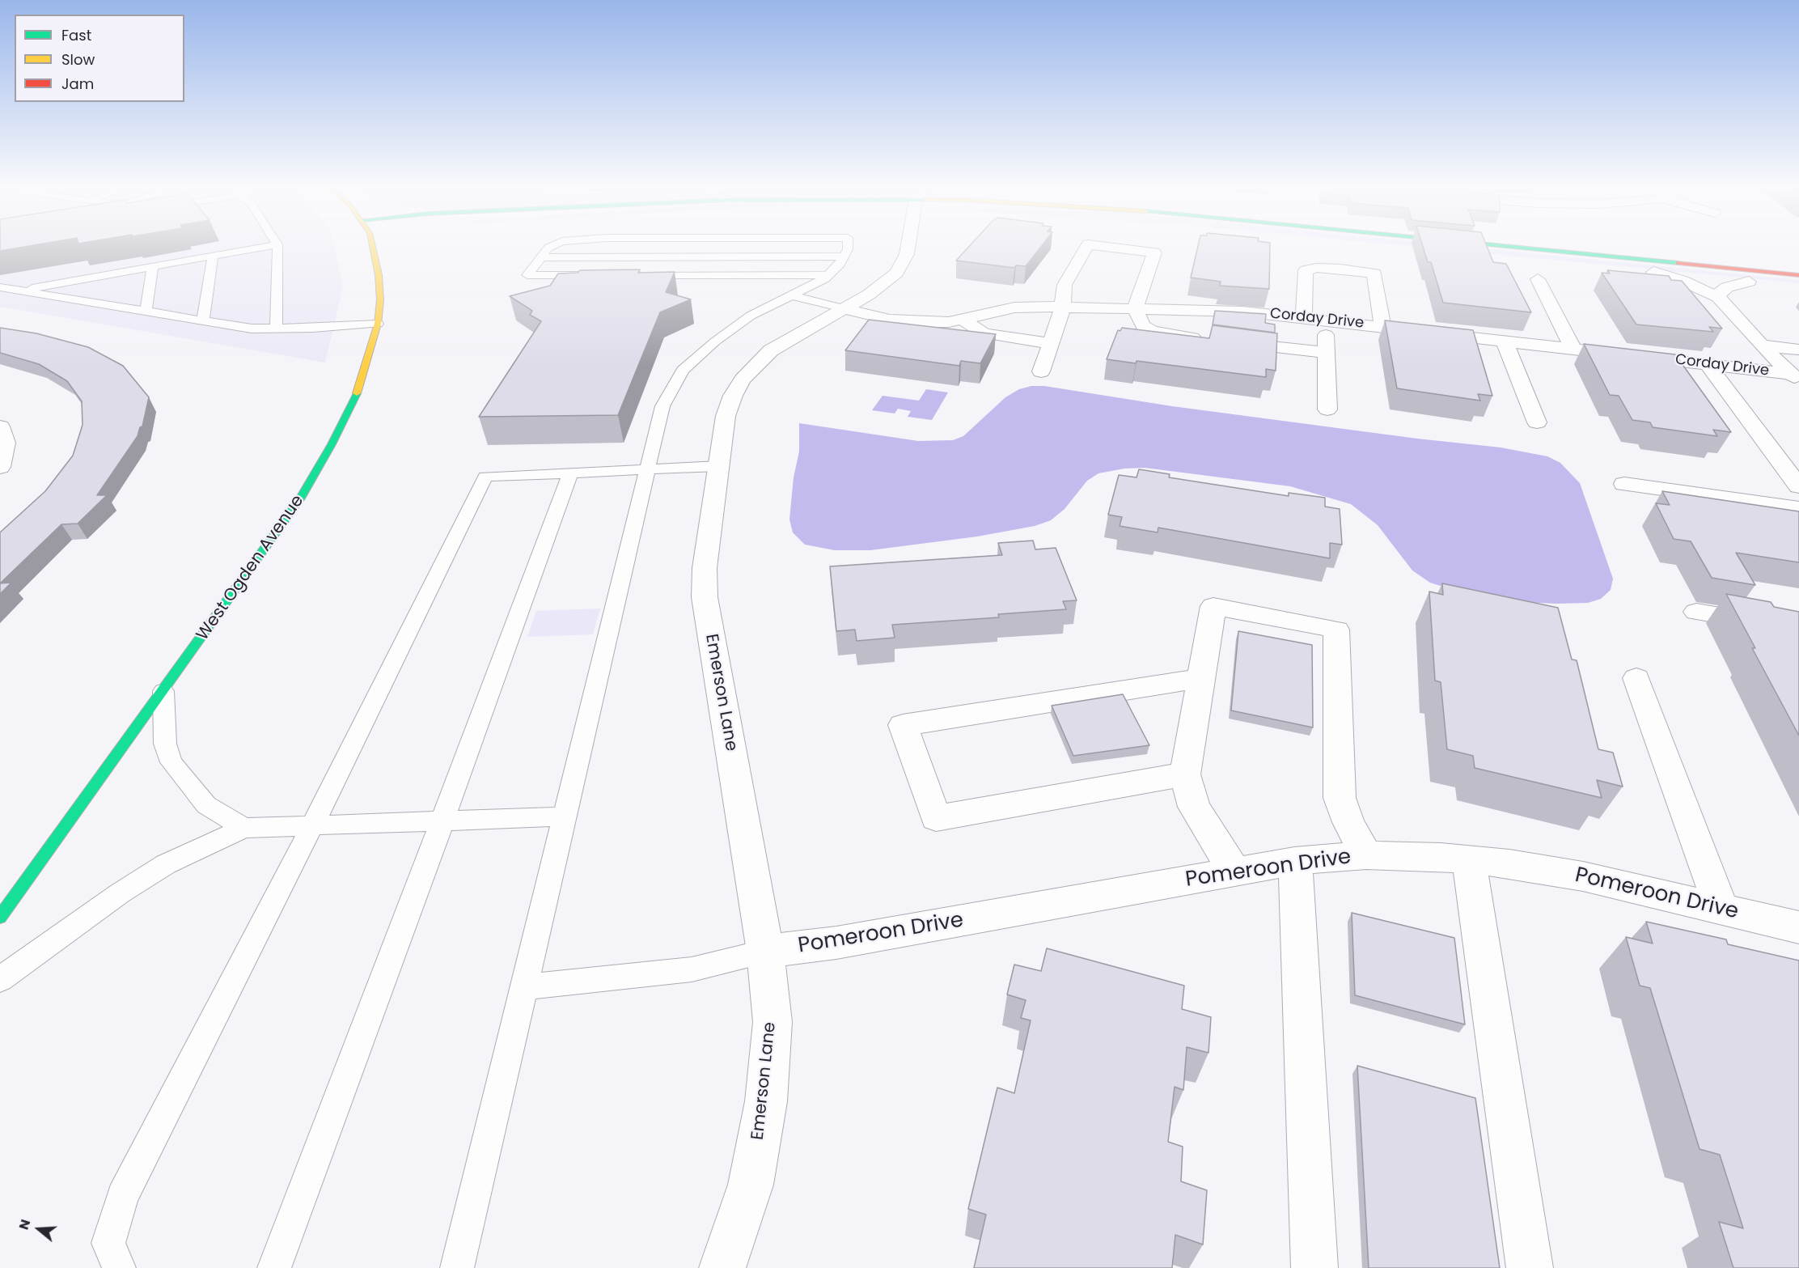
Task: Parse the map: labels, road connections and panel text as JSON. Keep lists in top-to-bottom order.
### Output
{
  "streets": {
    "street": [
      "Corday Drive",
      "West Ogden Avenue",
      "Emerson Lane",
      "Pomeroon Drive"
    ]
  },
  "crossings": [
    ["Corday Drive", "Emerson Lane"],
    ["Emerson Lane", "Pomeroon Drive"]
  ],
  "legend": ["Fast", "Slow", "Jam"],
  "north": "left"
}
